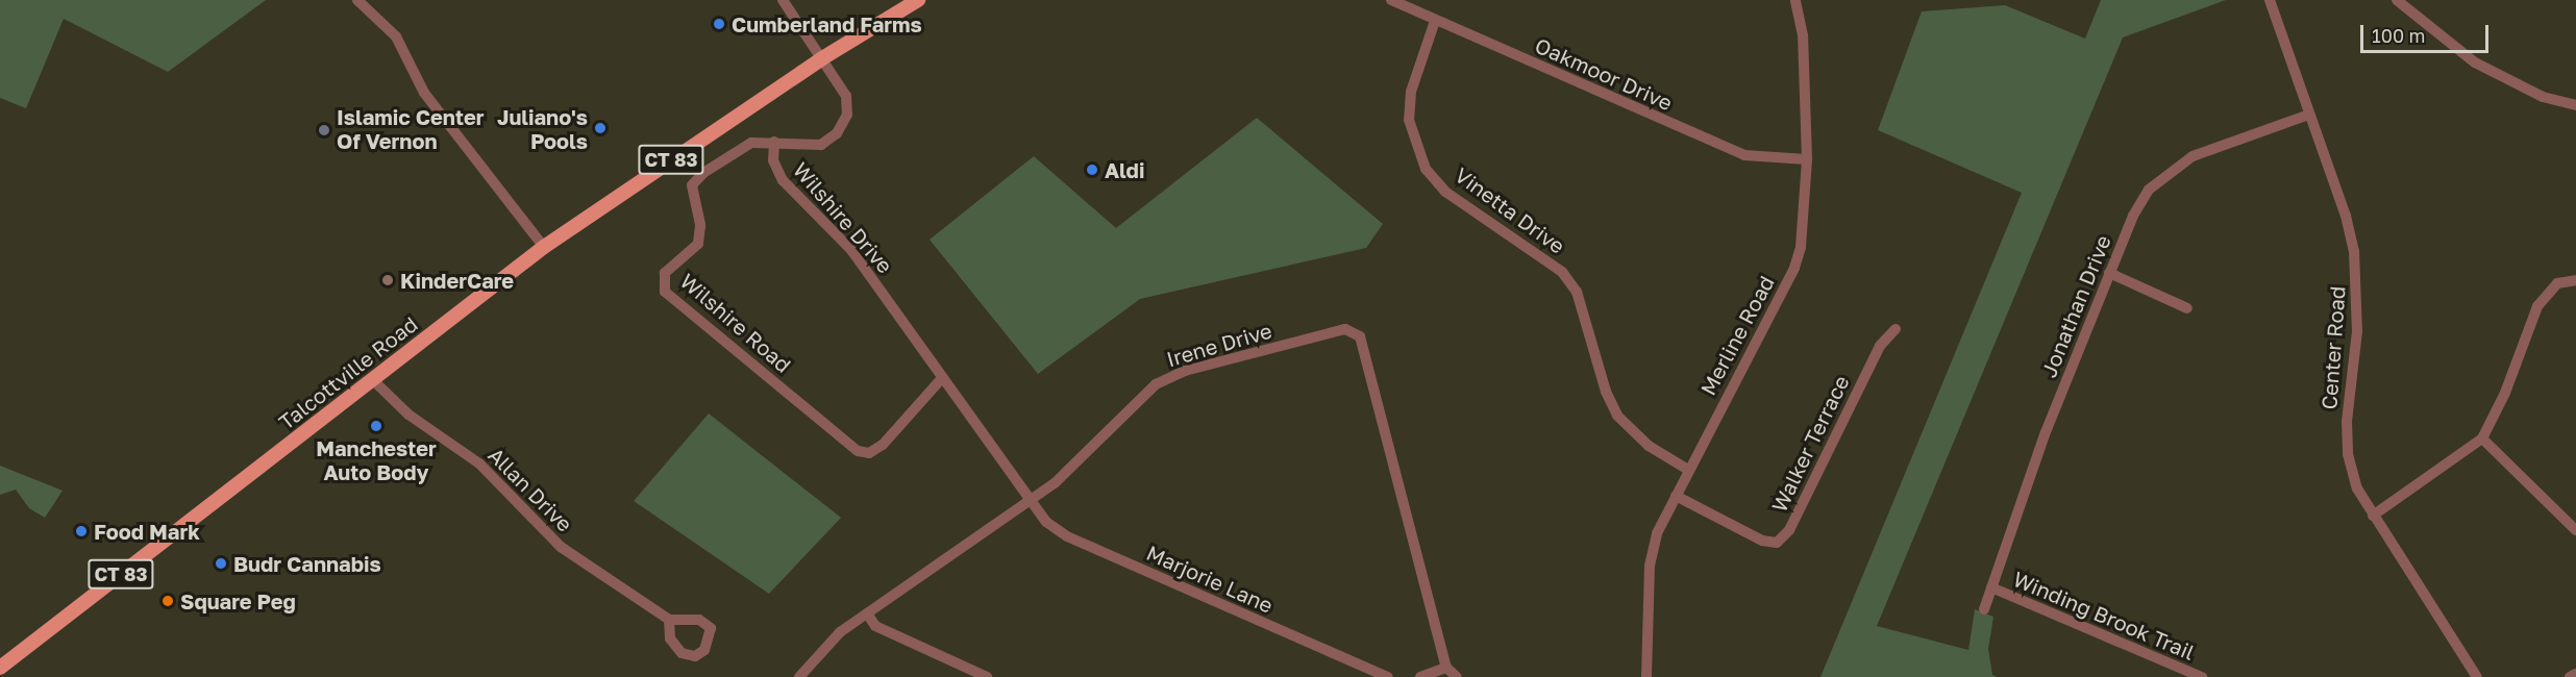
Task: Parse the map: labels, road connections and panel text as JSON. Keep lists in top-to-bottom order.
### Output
{
  "streets": {
    "main road": ["CT 83", "Talcottville Road"],
    "street": [
      "Oakmoor Drive",
      "Vinetta Drive",
      "Wilshire Drive",
      "Jonathan Drive",
      "Wilshire Road",
      "Merline Road",
      "Irene Drive",
      "Center Road",
      "Walker Terrace",
      "Allan Drive",
      "Marjorie Lane",
      "Winding Brook Trail"
    ]
  },
  "crossings": [
    ["Oakmoor Drive", "Vinetta Drive"],
    ["Oakmoor Drive", "Merline Road"],
    ["Vinetta Drive", "Merline Road"],
    ["Wilshire Drive", "Wilshire Road"],
    ["Wilshire Drive", "Irene Drive"],
    ["Wilshire Drive", "Talcottville Road"],
    ["Wilshire Drive", "Marjorie Lane"],
    ["Jonathan Drive", "Center Road"],
    ["Jonathan Drive", "Winding Brook Trail"],
    ["Merline Road", "Walker Terrace"],
    ["Irene Drive", "Marjorie Lane"],
    ["Talcottville Road", "Allan Drive"]
  ],
  "places": [
    "Cumberland Farms",
    "Juliano's Pools",
    "Islamic Center Of Vernon",
    "Aldi",
    "KinderCare",
    "Manchester Auto Body",
    "Food Mark",
    "Budr Cannabis",
    "Square Peg"
  ],
  "scale_bar": "100 m"
}
